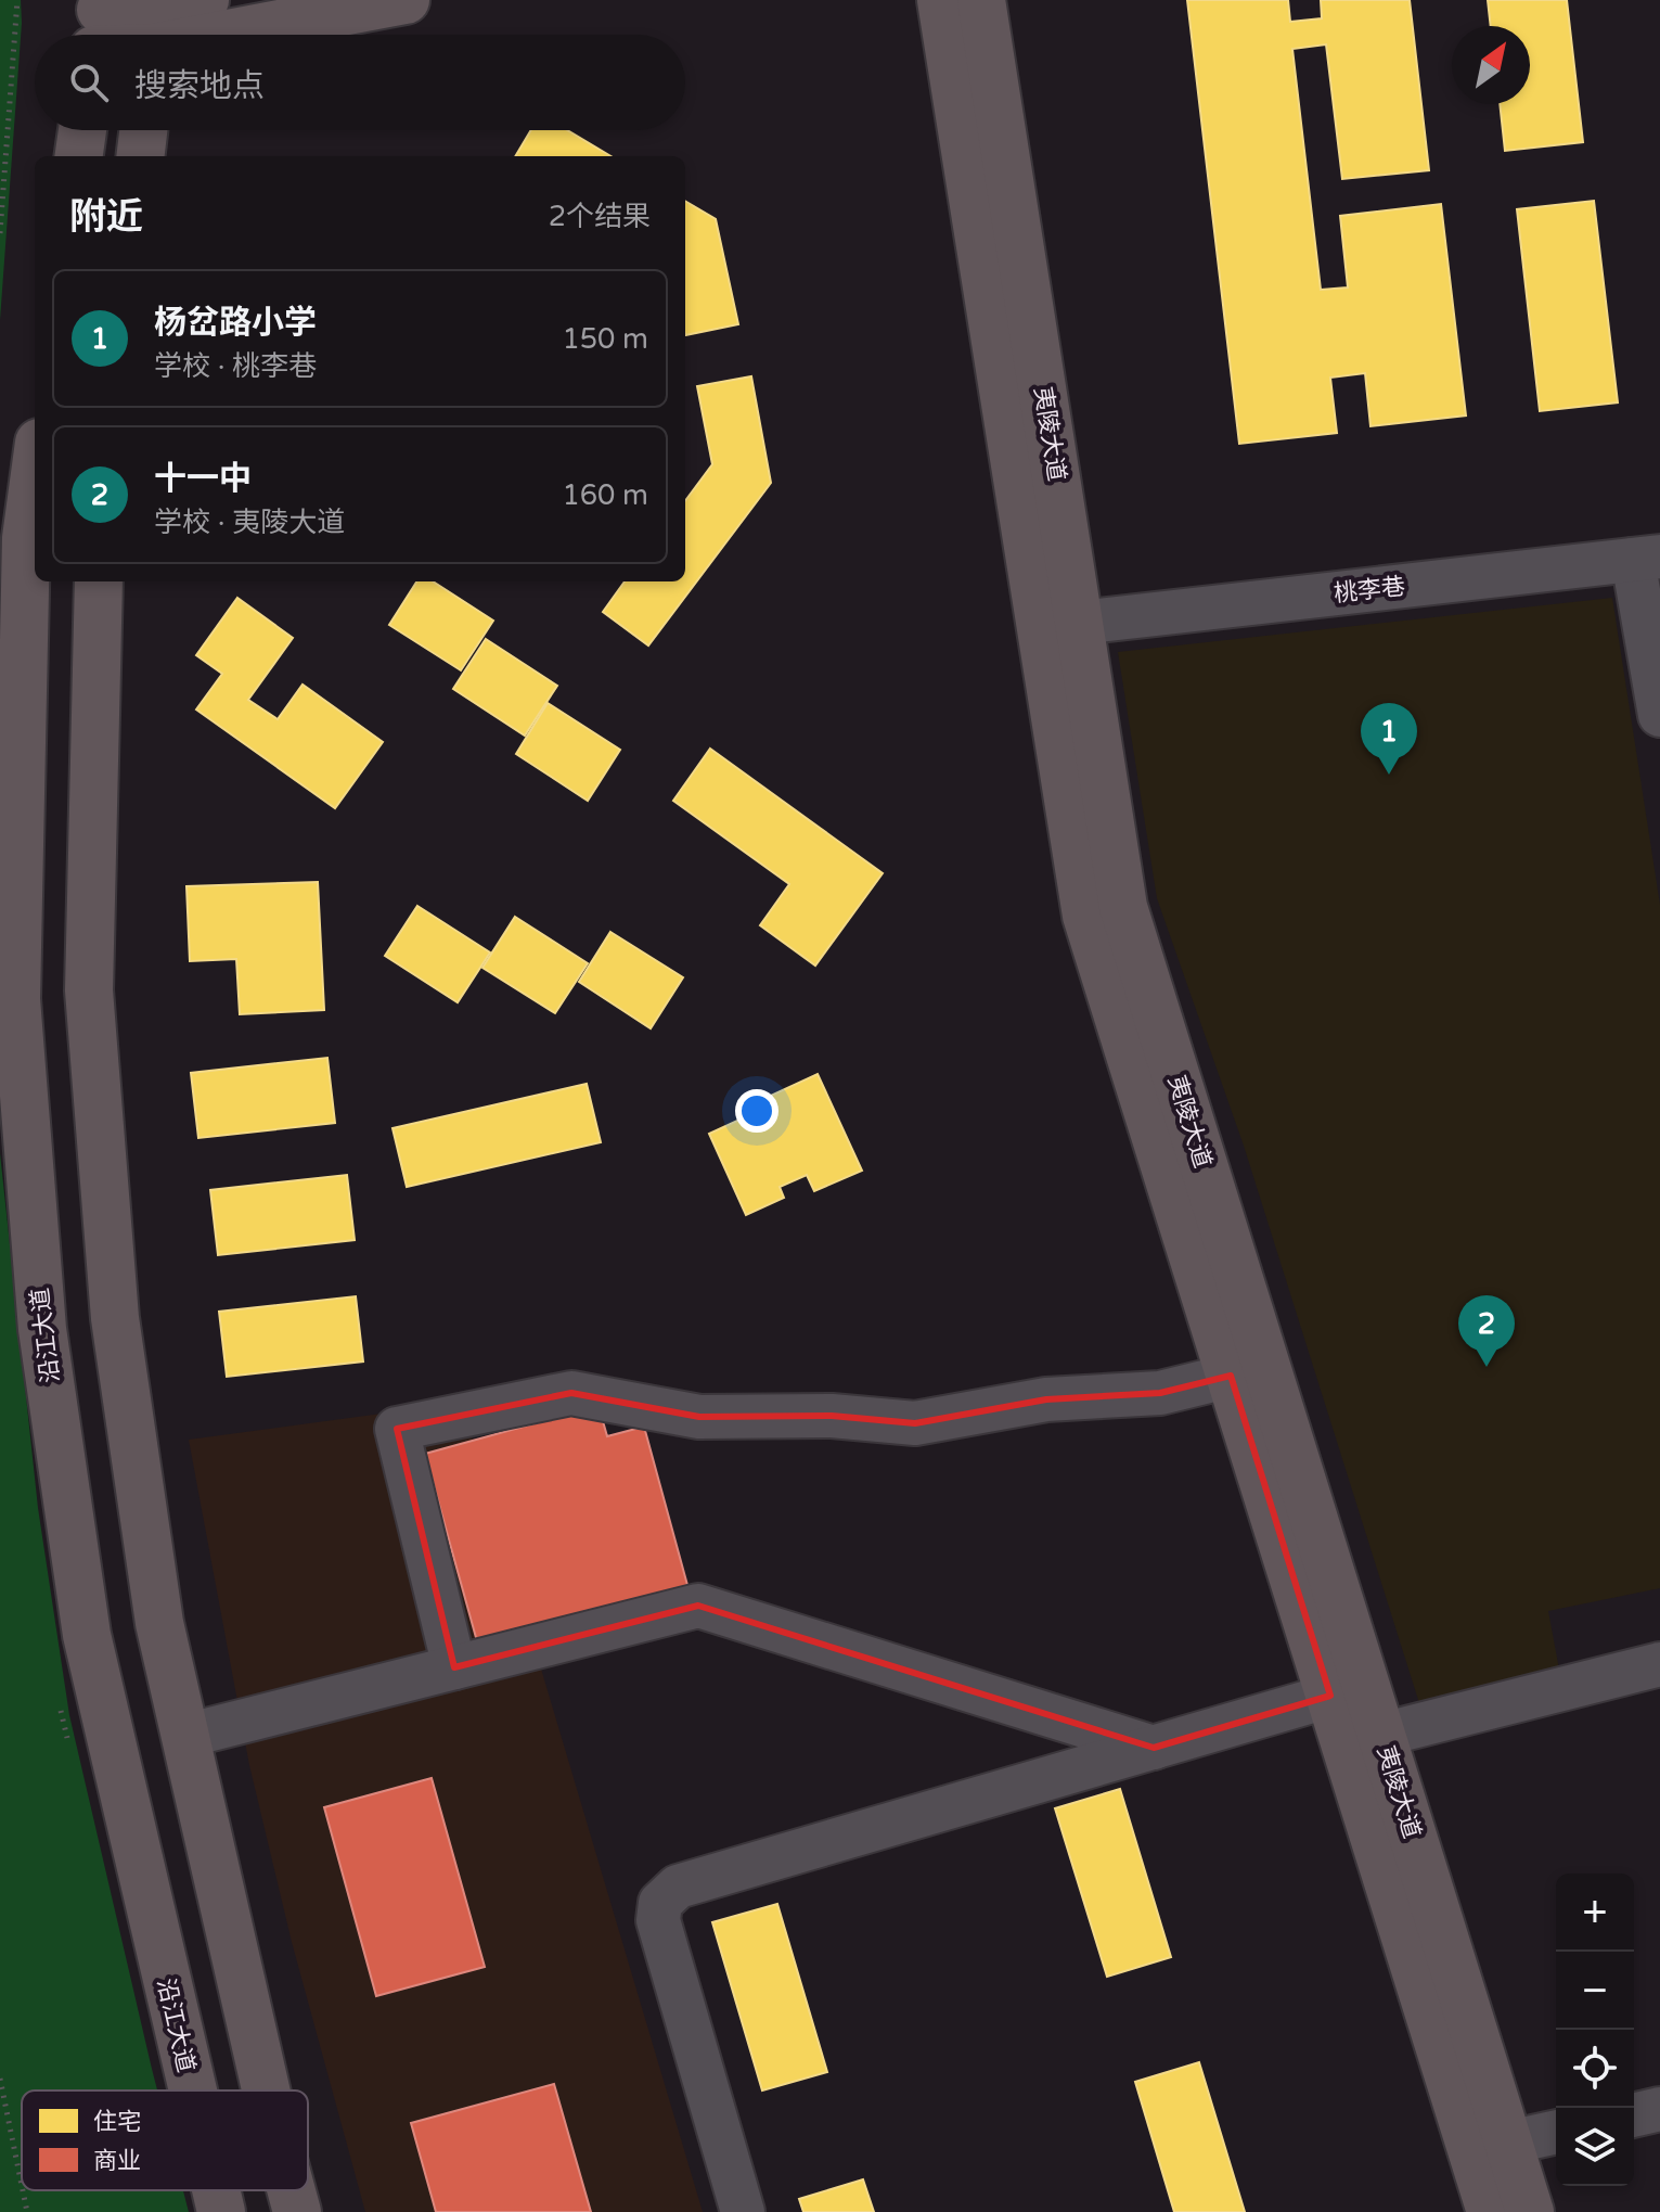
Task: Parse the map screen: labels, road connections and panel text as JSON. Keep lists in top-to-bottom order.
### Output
{
  "streets": {
    "main road": ["夷陵大道", "沿江大道"],
    "street": ["桃李巷"]
  },
  "crossings": [
    ["夷陵大道", "桃李巷"]
  ],
  "legend": ["住宅", "商业"],
  "north": "top right",
  "page": {
    "search": "搜索地点",
    "heading": ["附近", "2个结果"],
    "list": [
      {
        "mark": "1",
        "name": "杨岔路小学",
        "note": "学校 · 桃李巷",
        "value": "150 m"
      },
      {
        "mark": "2",
        "name": "十一中",
        "note": "学校 · 夷陵大道",
        "value": "160 m"
      }
    ],
    "pins": ["1", "2"],
    "map_buttons": ["+", "−"]
  }
}
